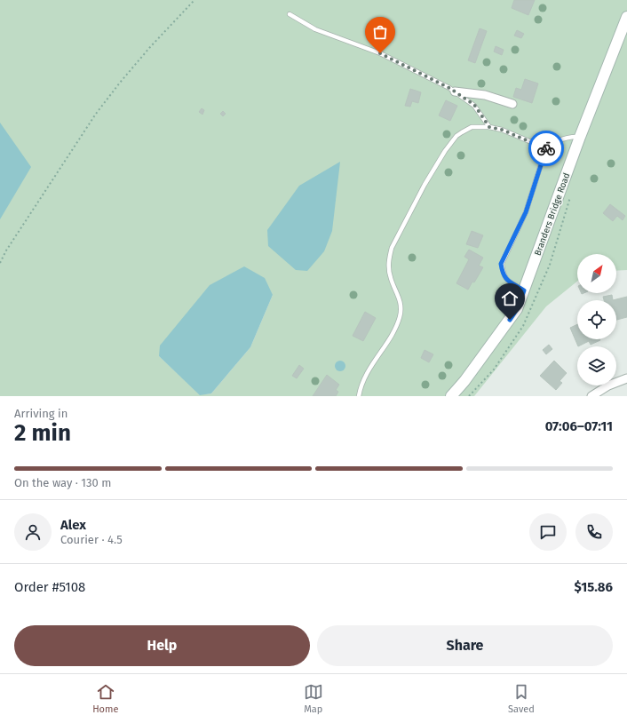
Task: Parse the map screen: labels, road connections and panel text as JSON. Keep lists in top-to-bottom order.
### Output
{
  "streets": {
    "street": ["Branders Bridge Road"]
  },
  "north": "top right",
  "page": {
    "heading": ["2 min", "Arriving in", "07:06–07:11"],
    "panel": [
      "Alex",
      "Courier · 4.5",
      "Order #5108",
      "$15.86"
    ],
    "bar": "On the way · 130 m",
    "buttons": ["Help", "Share"],
    "tabs": ["Home", "Map", "Saved"]
  }
}
